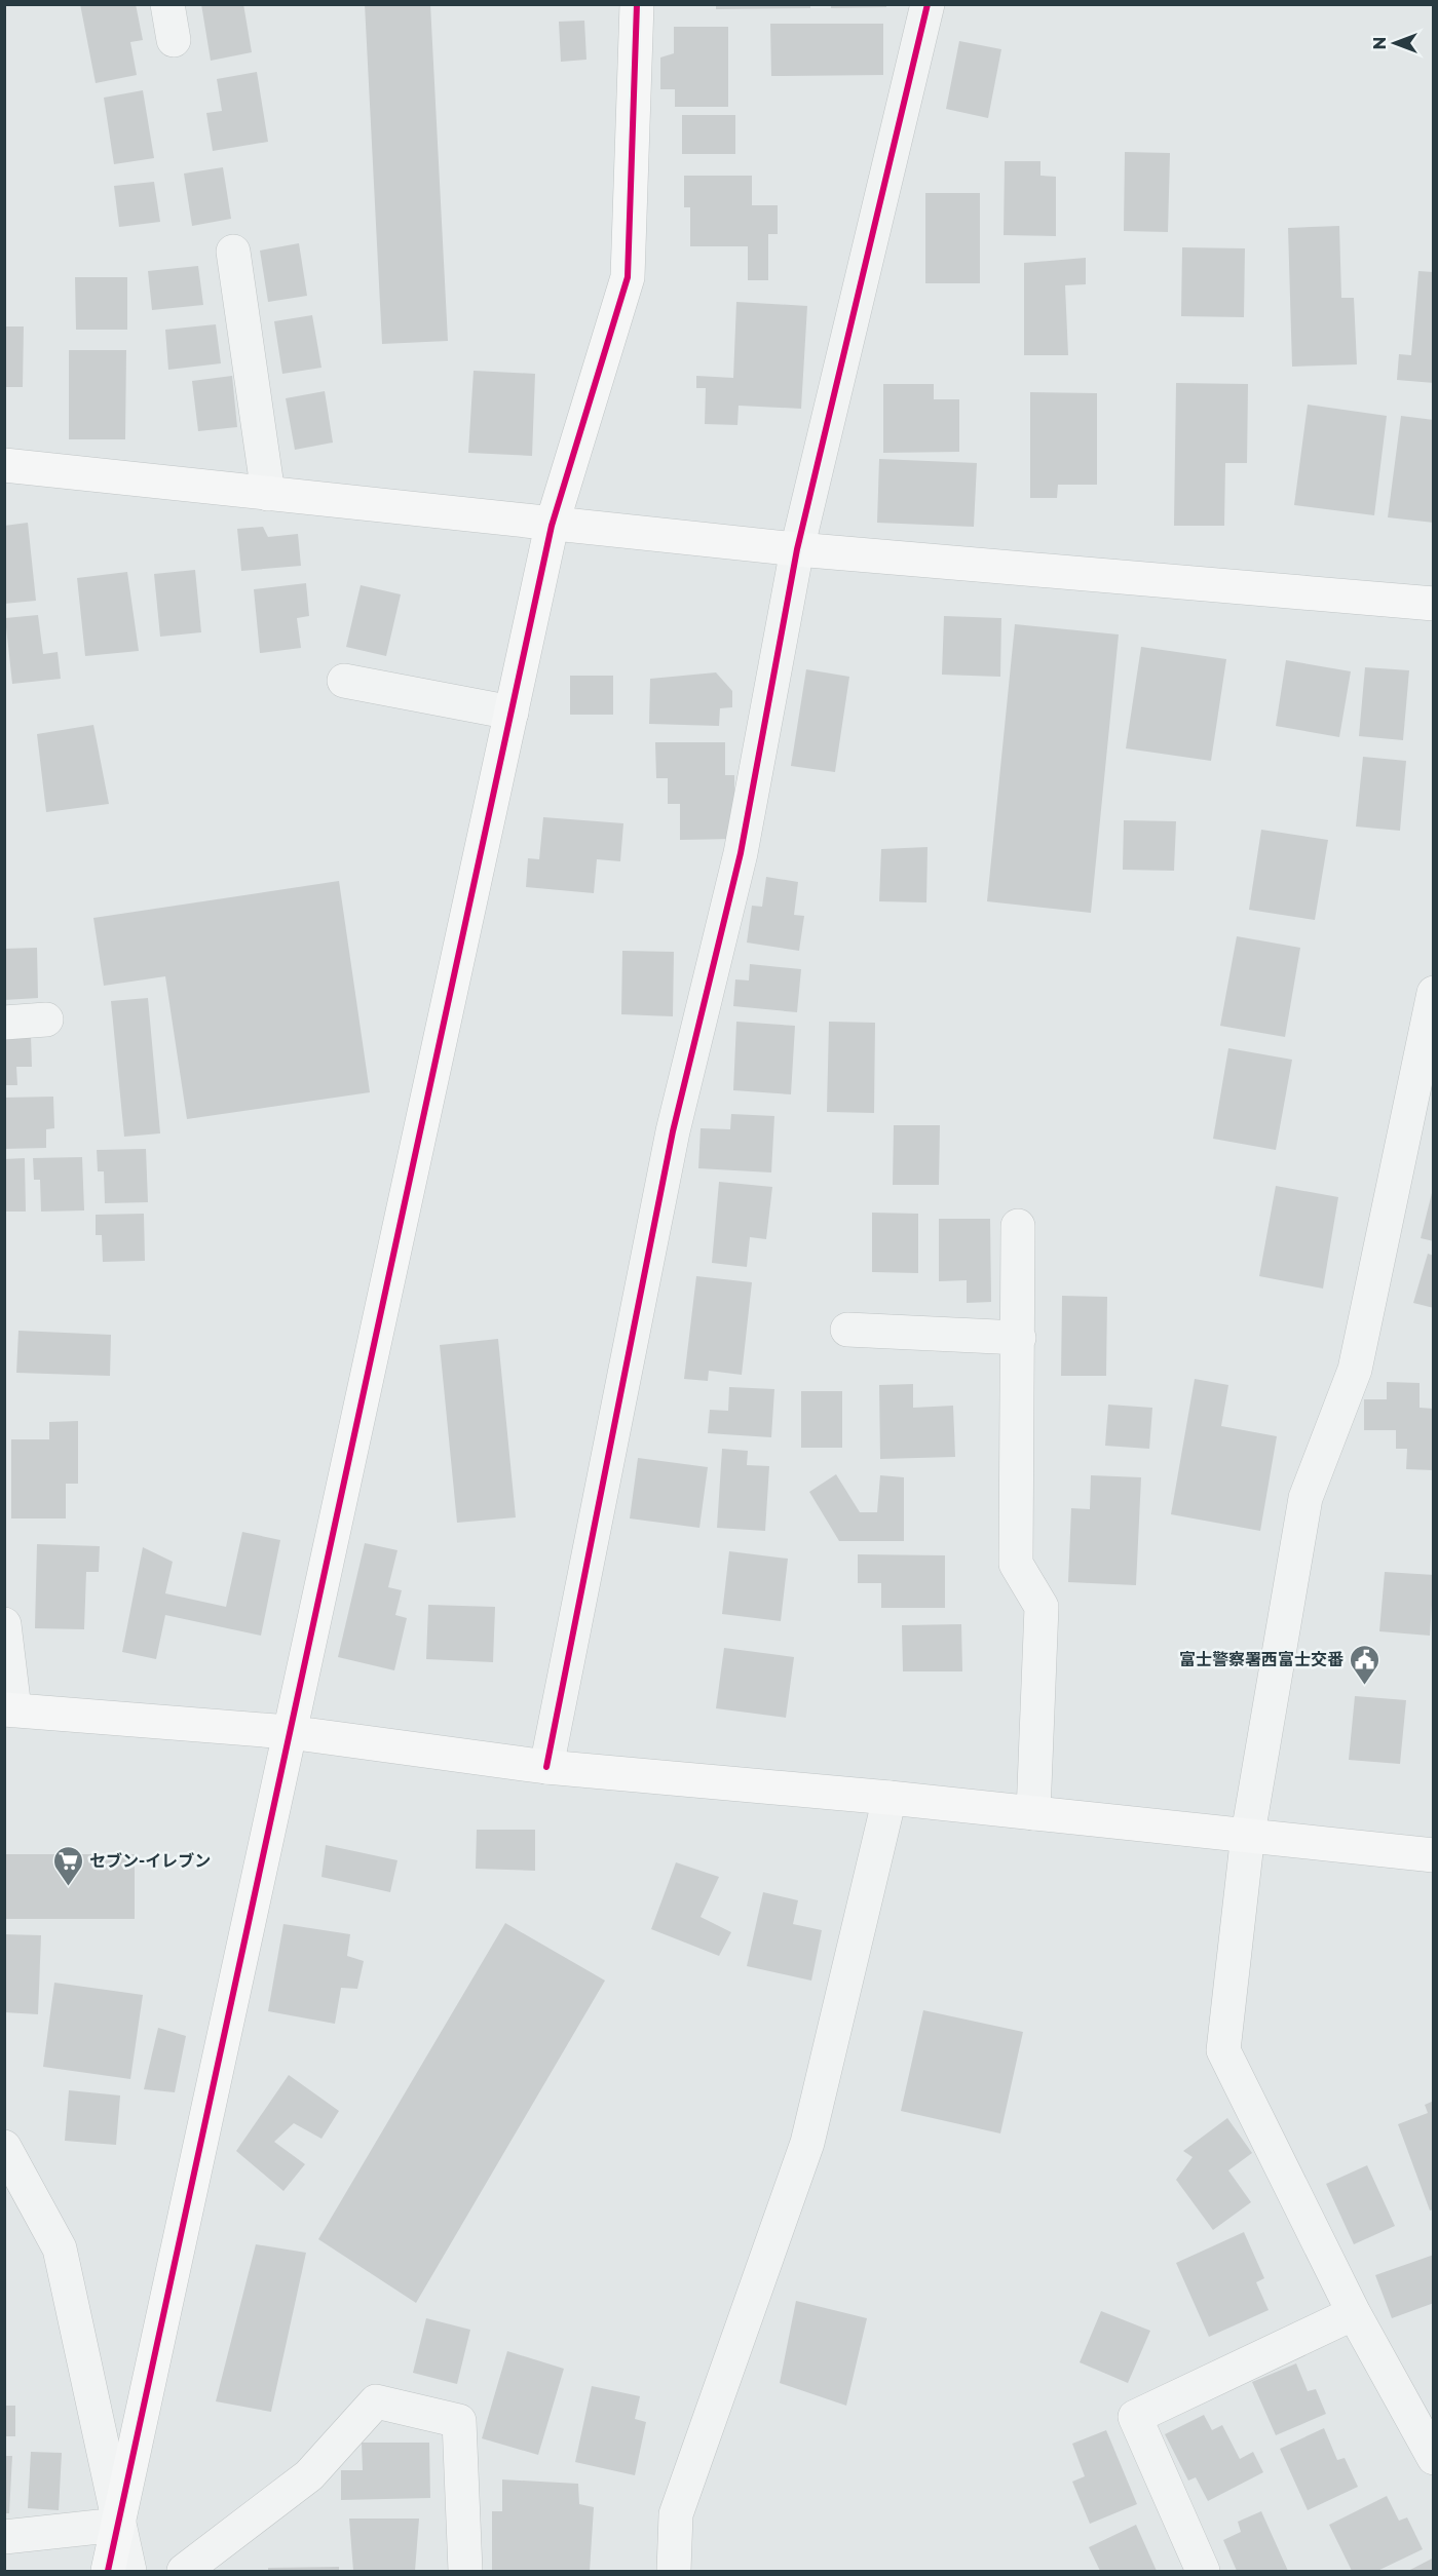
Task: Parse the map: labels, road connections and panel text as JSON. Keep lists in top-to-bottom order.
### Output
{
  "places": {
    "public building": ["富士警察署西富士交番"],
    "supermarket": ["セブン-イレブン"]
  },
  "north": "left"
}
